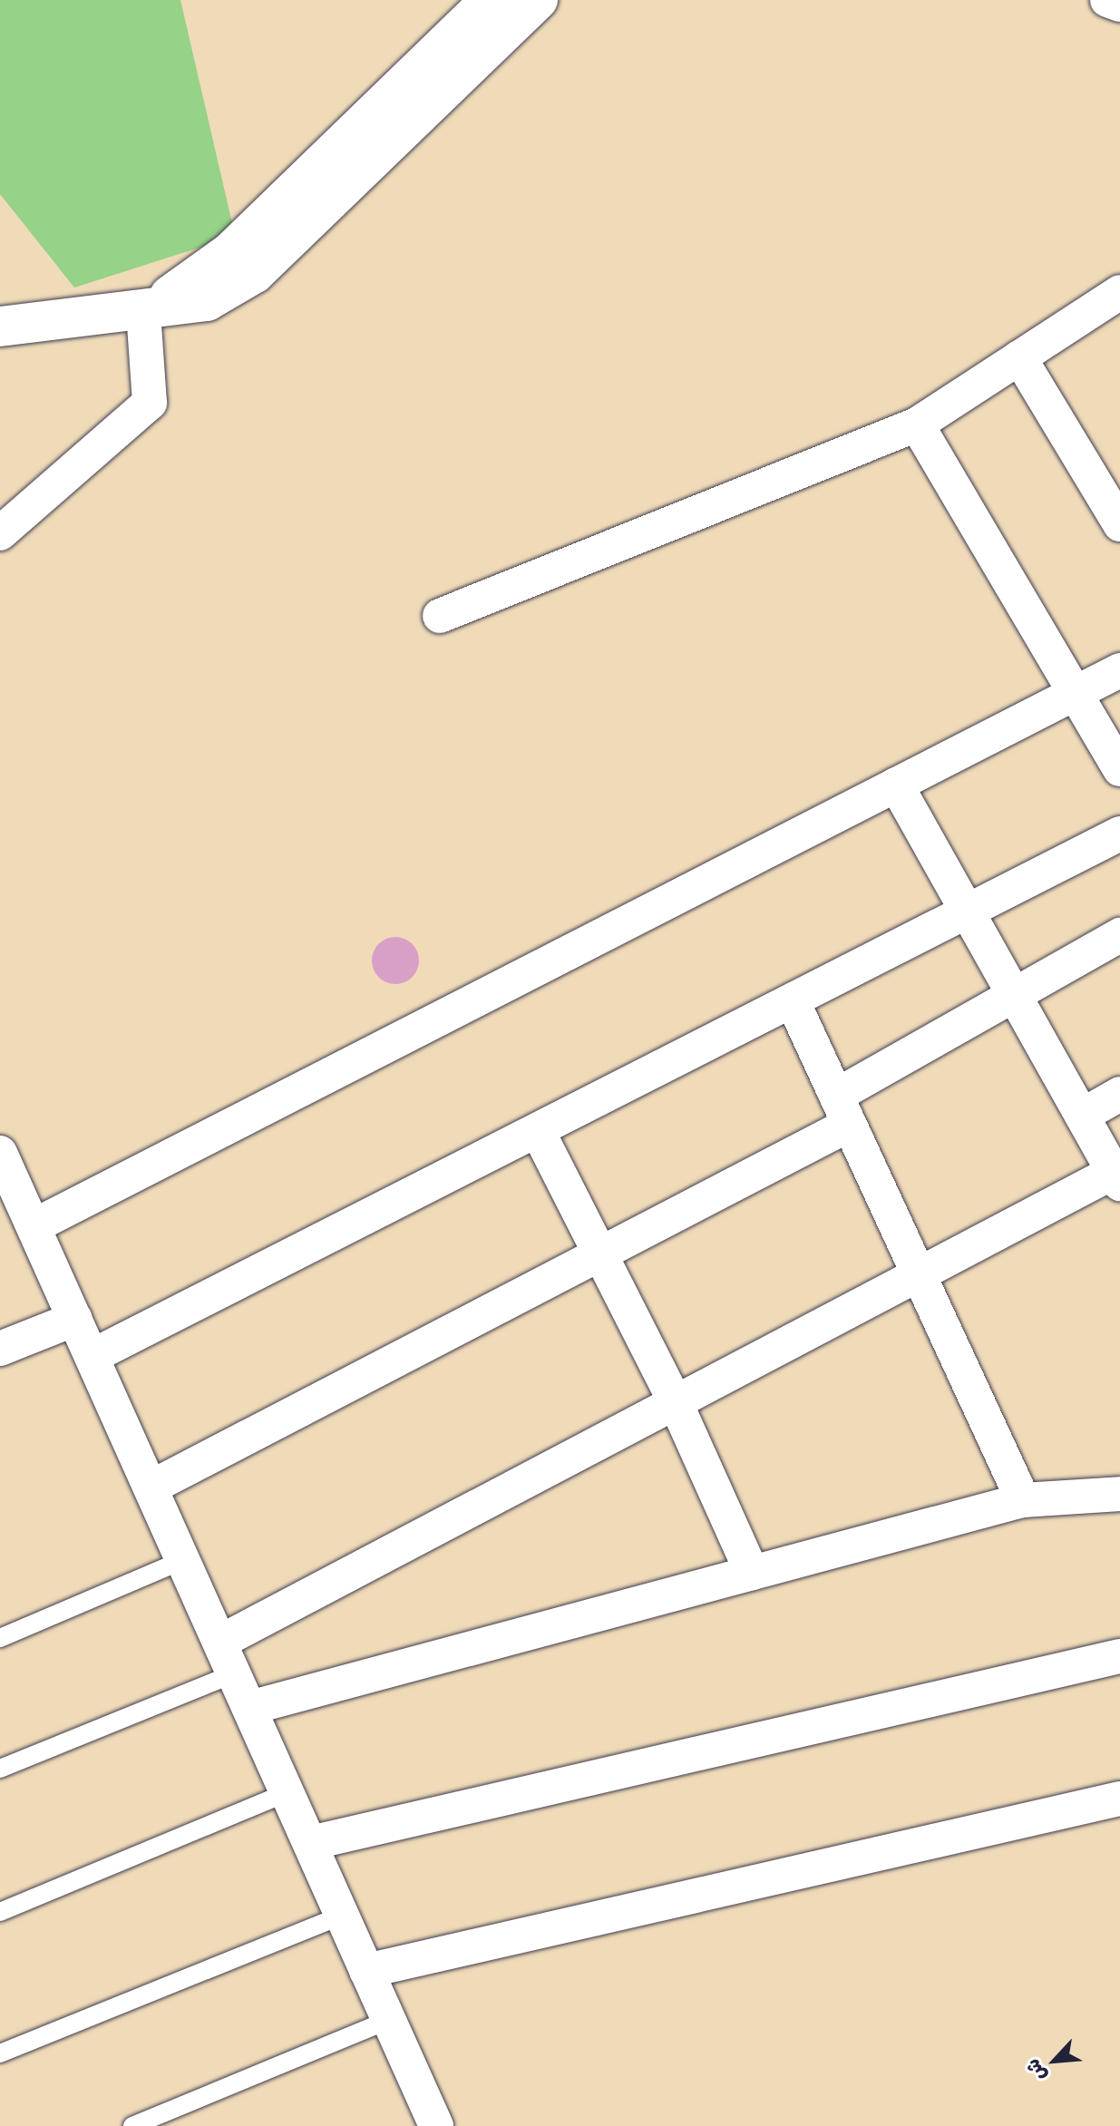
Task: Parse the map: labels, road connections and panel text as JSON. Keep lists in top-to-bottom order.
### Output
{
  "north": "bottom left"
}
